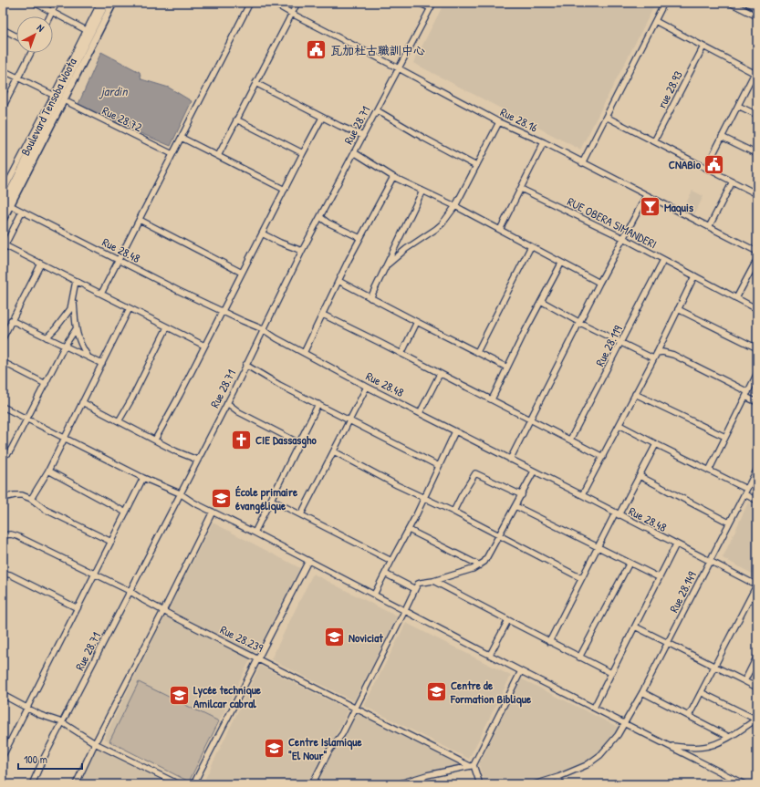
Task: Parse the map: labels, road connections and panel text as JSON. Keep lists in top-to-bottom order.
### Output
{
  "streets": {
    "main road": ["Boulevard Tensoba Woota"],
    "street": [
      "rue 28.93",
      "Rue 28.72",
      "Rue 28.16",
      "Rue 28.71",
      "RUE OBERA SIMANDERI",
      "Rue 28.48",
      "Rue 28.119",
      "Rue 28.149",
      "Rue 28.239"
    ]
  },
  "crossings": [
    ["Boulevard Tensoba Woota", "Rue 28.72"],
    ["Boulevard Tensoba Woota", "Rue 28.48"],
    ["Rue 28.16", "Rue 28.71"],
    ["Rue 28.71", "Rue 28.48"],
    ["Rue 28.71", "Rue 28.239"],
    ["RUE OBERA SIMANDERI", "Rue 28.119"],
    ["Rue 28.48", "Rue 28.149"]
  ],
  "water": ["jardin"],
  "places": {
    "public building": ["瓦加杜古職訓中心", "CNABio"],
    "bar": ["Maquis"],
    "church": ["CIE Dassasgho"],
    "school or university": [
      "École primaire évangélique",
      "Noviciat",
      "Centre de Formation Biblique",
      "Lycée technique Amilcar cabral",
      "Centre Islamique \"El Nour\""
    ]
  },
  "scale_bar": "100 m",
  "north": "top right"
}
